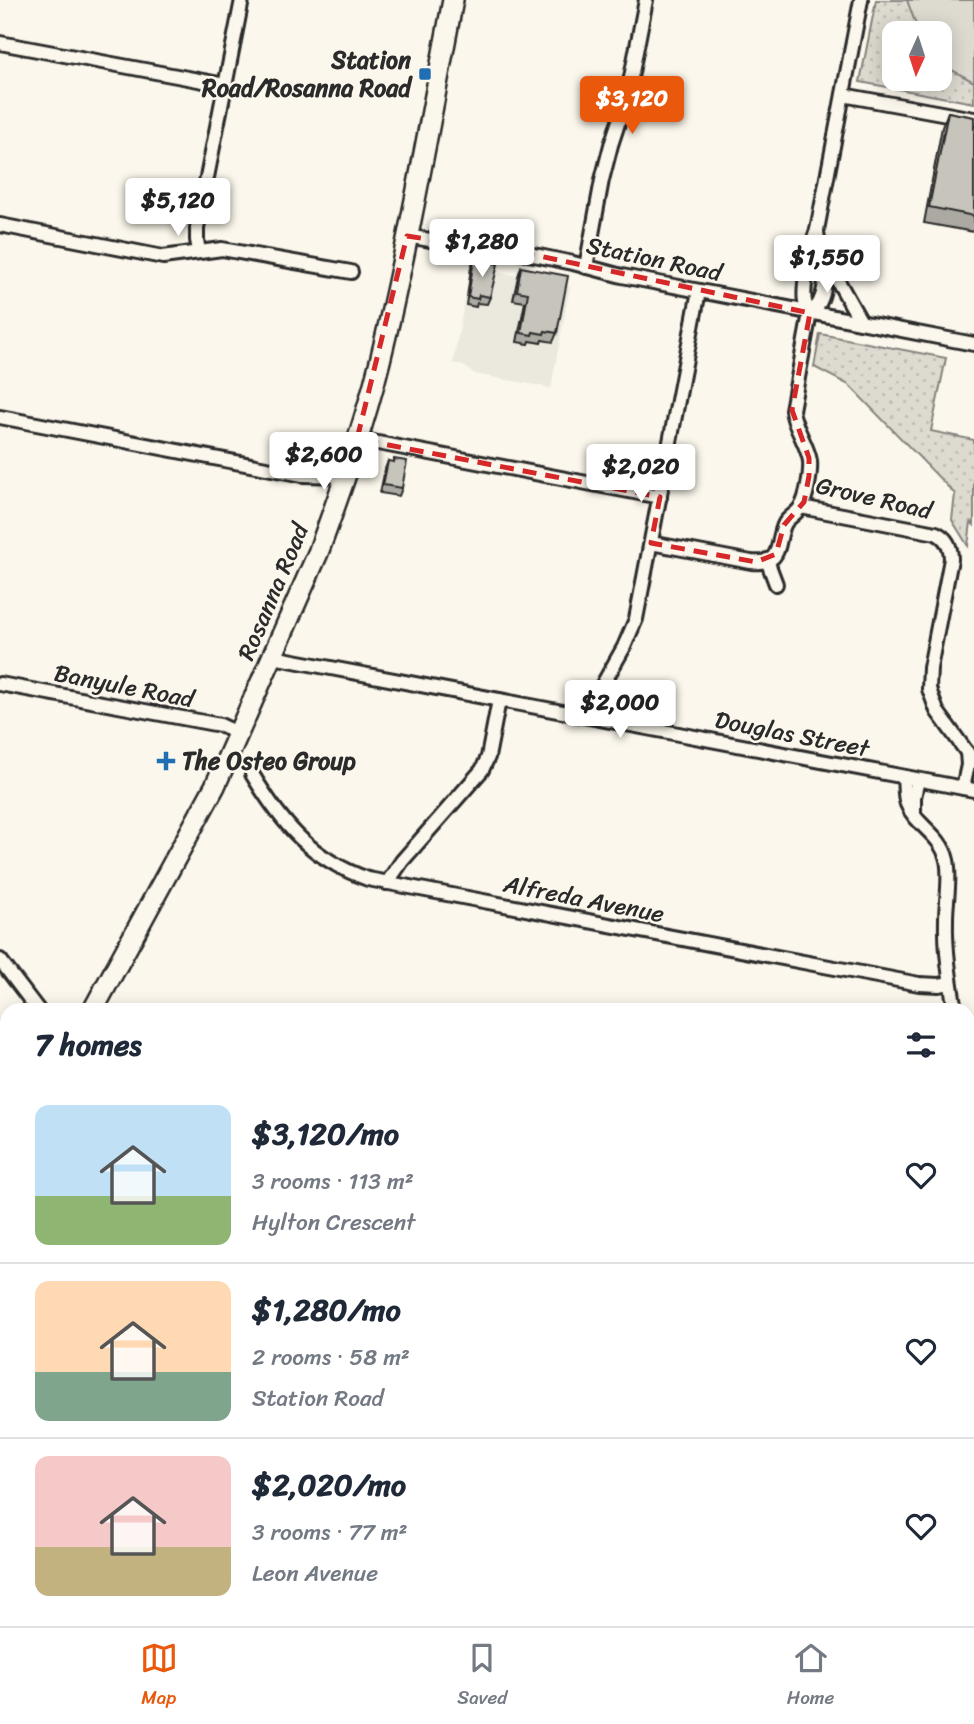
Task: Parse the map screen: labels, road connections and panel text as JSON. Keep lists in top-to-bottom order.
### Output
{
  "streets": {
    "highway": ["Rosanna Road"],
    "street": [
      "Station Road",
      "Grove Road",
      "Banyule Road",
      "Douglas Street",
      "Alfreda Avenue"
    ]
  },
  "crossings": [
    ["Station Road", "Grove Road"],
    ["Station Road", "Rosanna Road"],
    ["Grove Road", "Douglas Street"],
    ["Rosanna Road", "Banyule Road"],
    ["Rosanna Road", "Douglas Street"]
  ],
  "places": {
    "transit": ["Station Road/Rosanna Road"],
    "health": ["The Osteo Group"]
  },
  "north": "bottom",
  "page": {
    "price": [
      "$3,120",
      "$5,120",
      "$1,280",
      "$1,550",
      "$2,600",
      "$2,020",
      "$2,000"
    ],
    "heading": "7 homes",
    "list": [
      {
        "name": "$3,120/mo",
        "note": "3 rooms · 113 m² · Hylton Crescent"
      },
      {
        "name": "$1,280/mo",
        "note": "2 rooms · 58 m² · Station Road"
      },
      {
        "name": "$2,020/mo",
        "note": "3 rooms · 77 m² · Leon Avenue"
      }
    ],
    "tabs": ["Map", "Saved", "Home"]
  }
}
